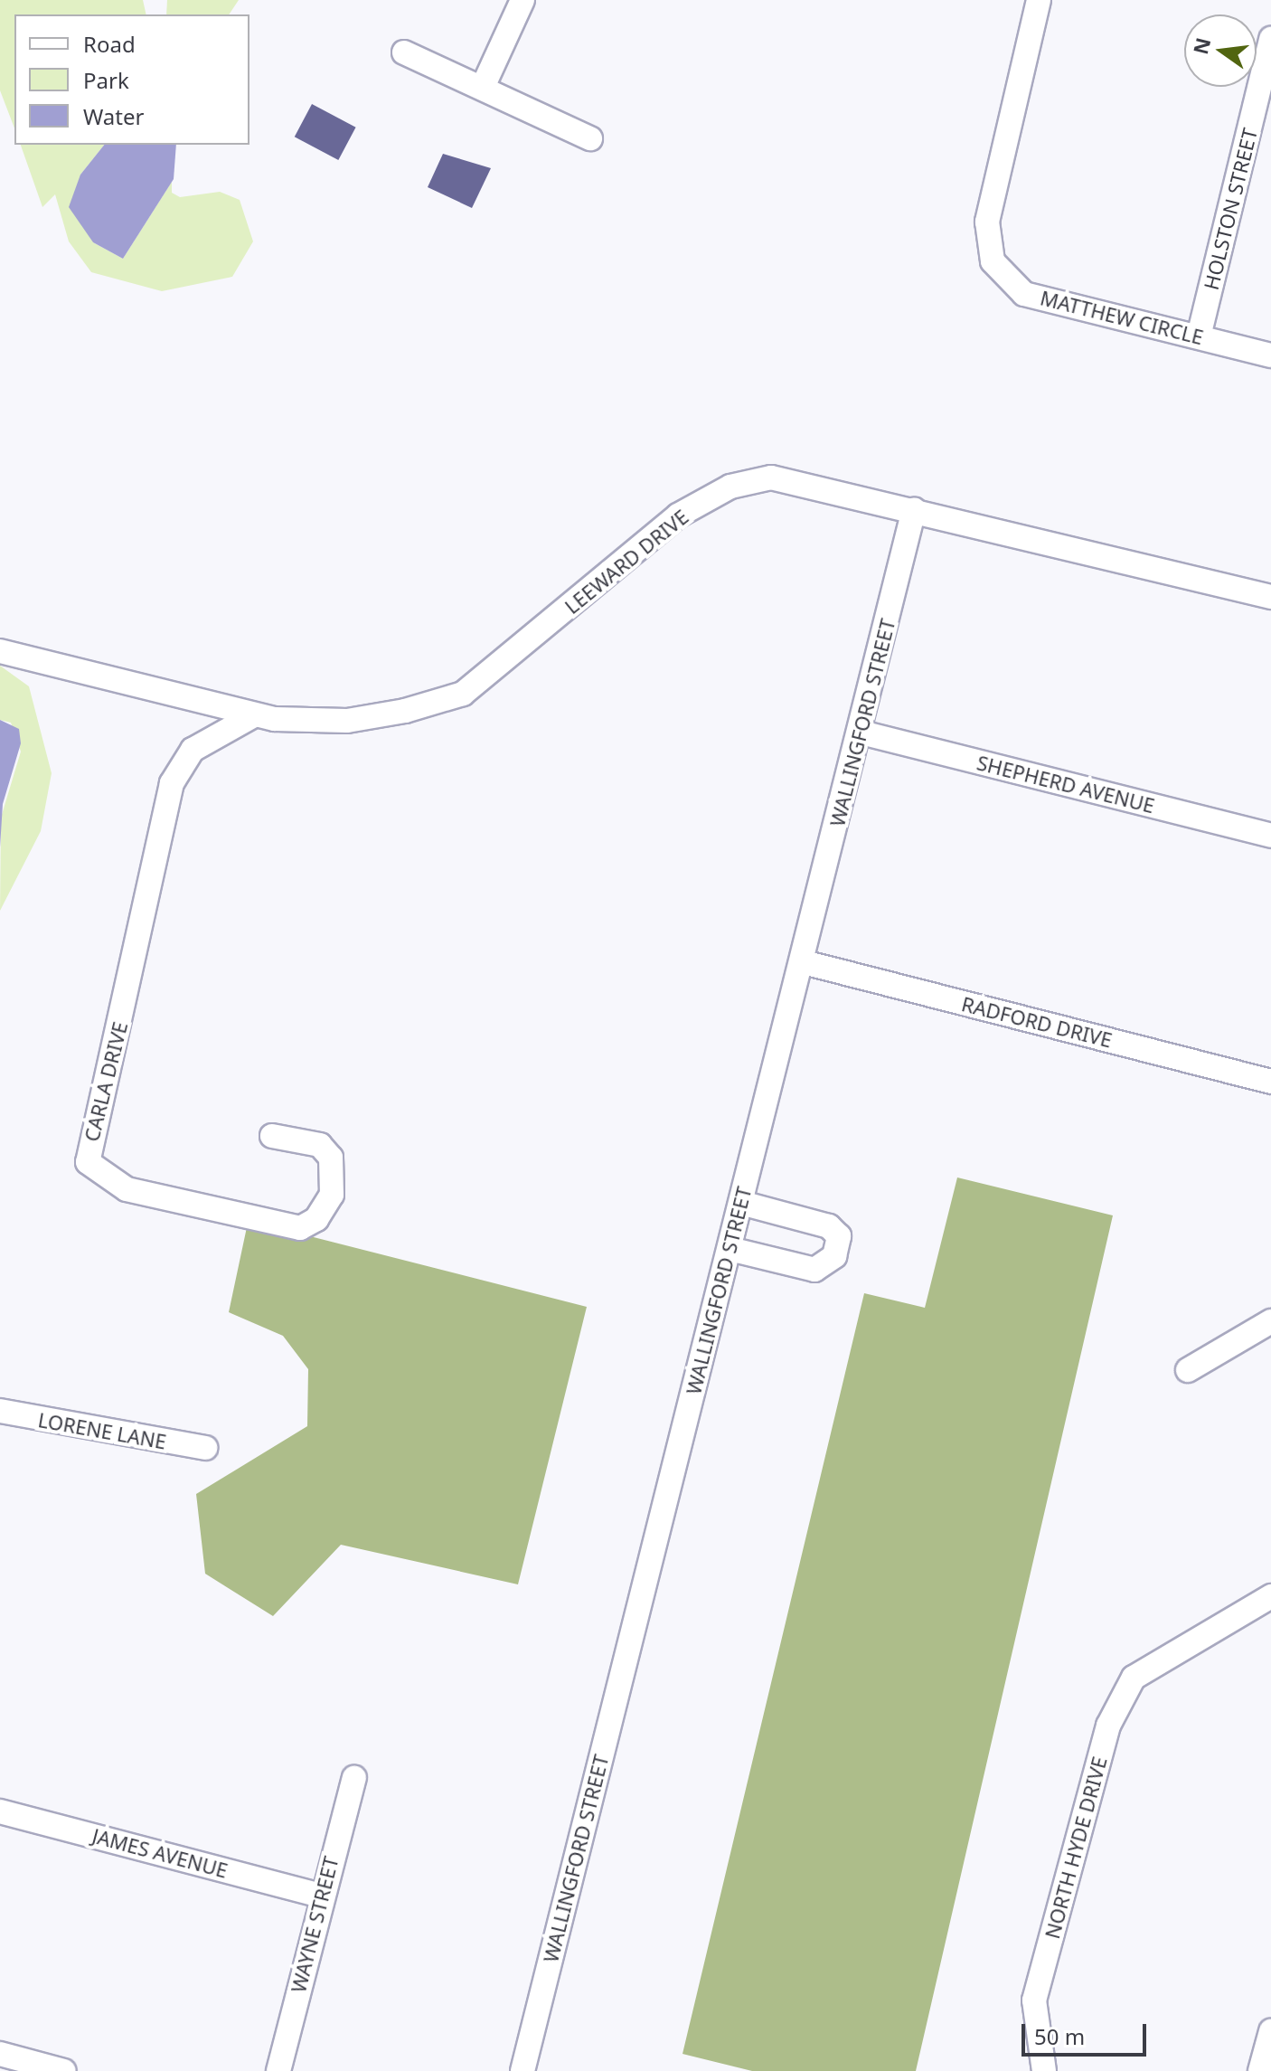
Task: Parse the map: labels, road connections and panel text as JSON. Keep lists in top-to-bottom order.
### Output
{
  "streets": {
    "street": [
      "HOLSTON STREET",
      "MATTHEW CIRCLE",
      "LEEWARD DRIVE",
      "WALLINGFORD STREET",
      "SHEPHERD AVENUE",
      "RADFORD DRIVE",
      "CARLA DRIVE",
      "LORENE LANE",
      "NORTH HYDE DRIVE",
      "JAMES AVENUE",
      "WAYNE STREET"
    ]
  },
  "crossings": [
    ["HOLSTON STREET", "MATTHEW CIRCLE"],
    ["LEEWARD DRIVE", "WALLINGFORD STREET"],
    ["LEEWARD DRIVE", "CARLA DRIVE"],
    ["WALLINGFORD STREET", "SHEPHERD AVENUE"],
    ["WALLINGFORD STREET", "RADFORD DRIVE"],
    ["JAMES AVENUE", "WAYNE STREET"]
  ],
  "legend": ["Road", "Park", "Water"],
  "scale_bar": "50 m",
  "north": "left"
}
